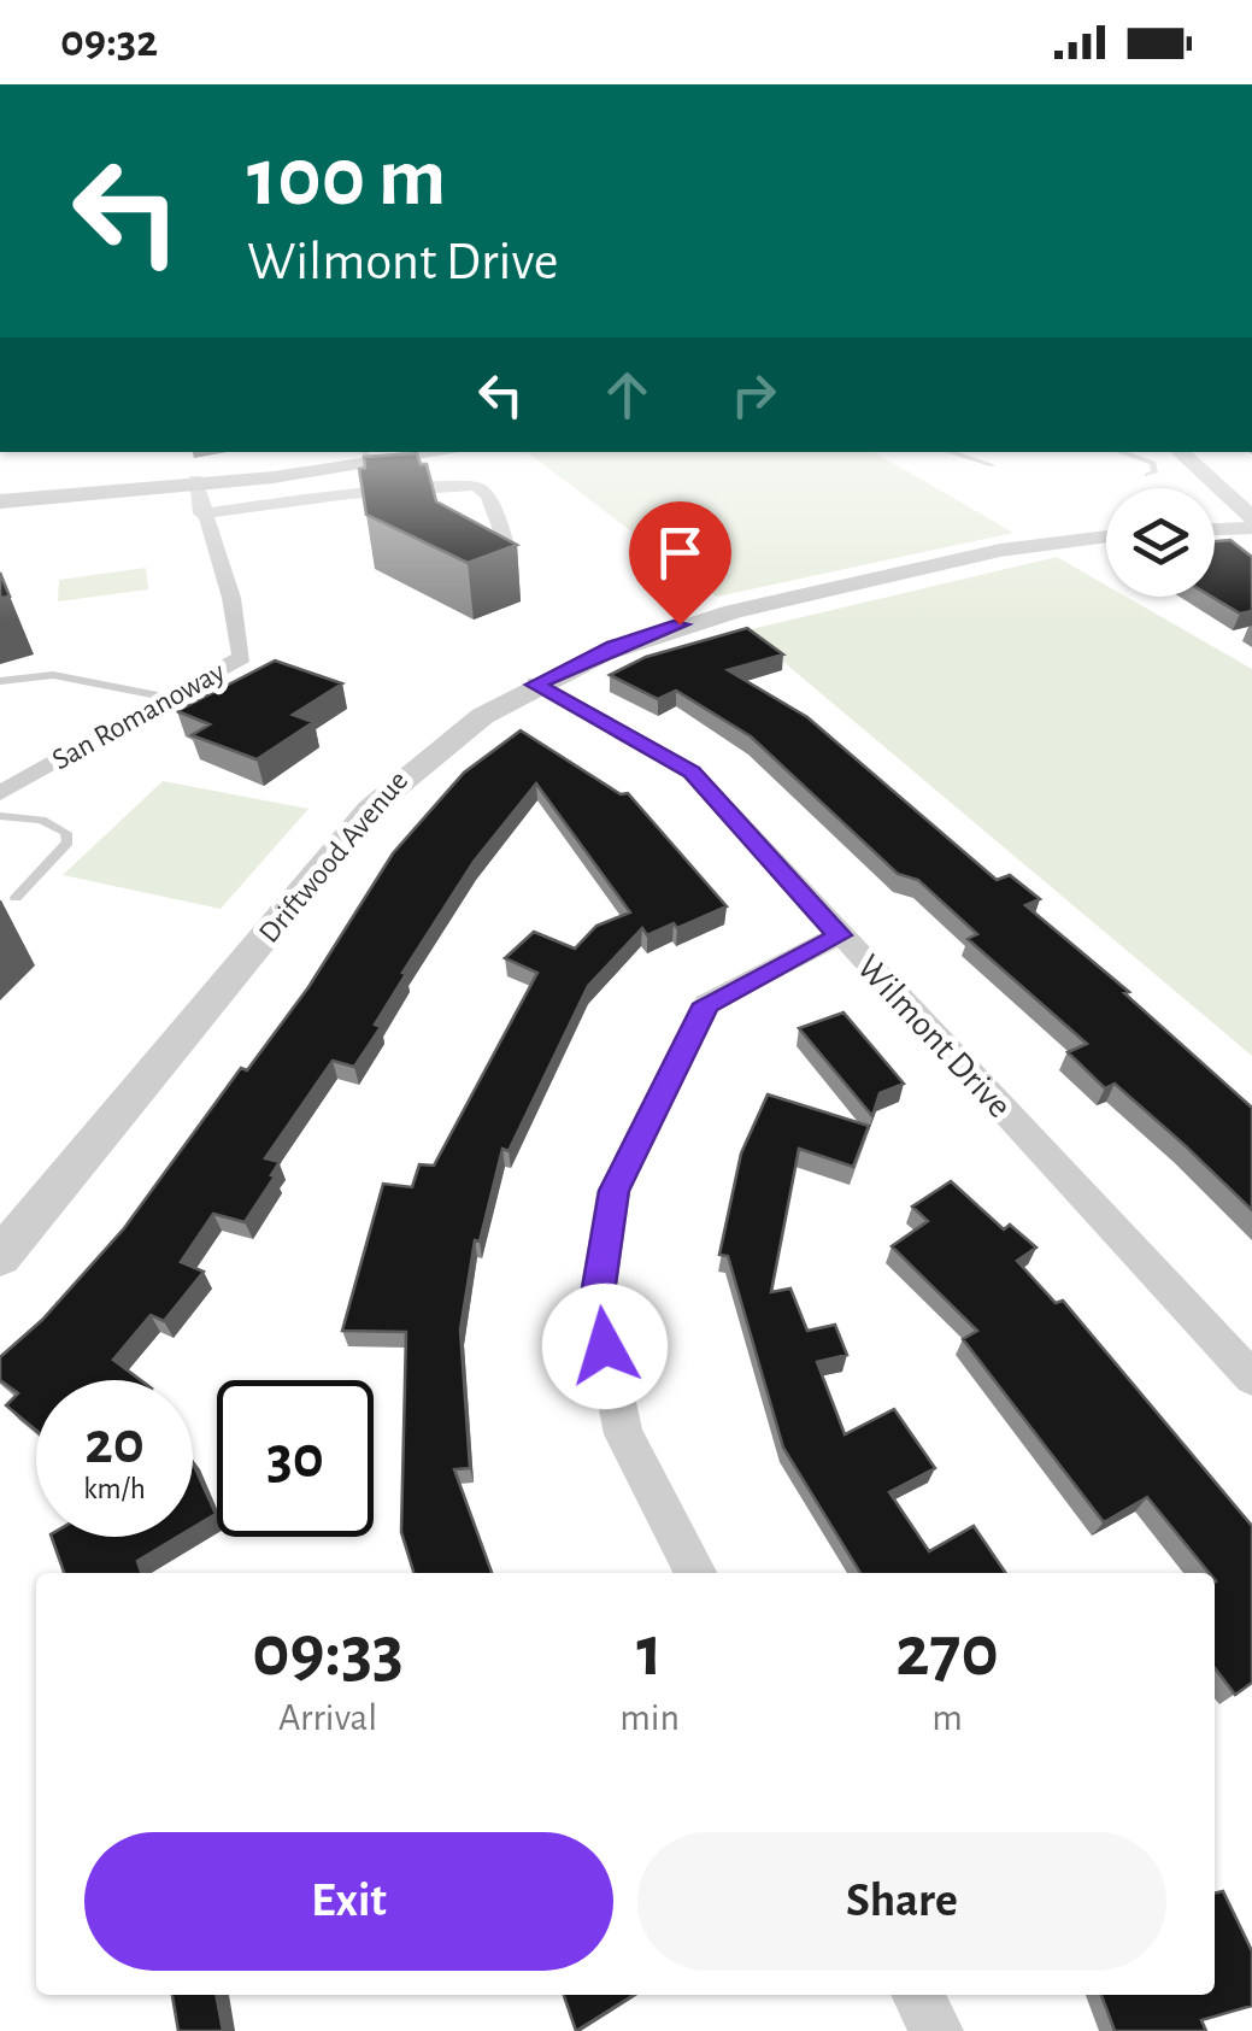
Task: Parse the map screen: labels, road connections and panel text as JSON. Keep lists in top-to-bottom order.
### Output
{
  "streets": {
    "street": ["San Romanoway", "Driftwood Avenue", "Wilmont Drive"]
  },
  "crossings": [
    ["Driftwood Avenue", "Wilmont Drive"]
  ],
  "page": {
    "status": "09:32",
    "turn": ["100 m", "Wilmont Drive"],
    "speed": "20 km/h",
    "limit": "30",
    "eta": [
      "09:33",
      "Arrival",
      "1",
      "min",
      "270",
      "m"
    ],
    "buttons": ["Exit", "Share"]
  }
}
